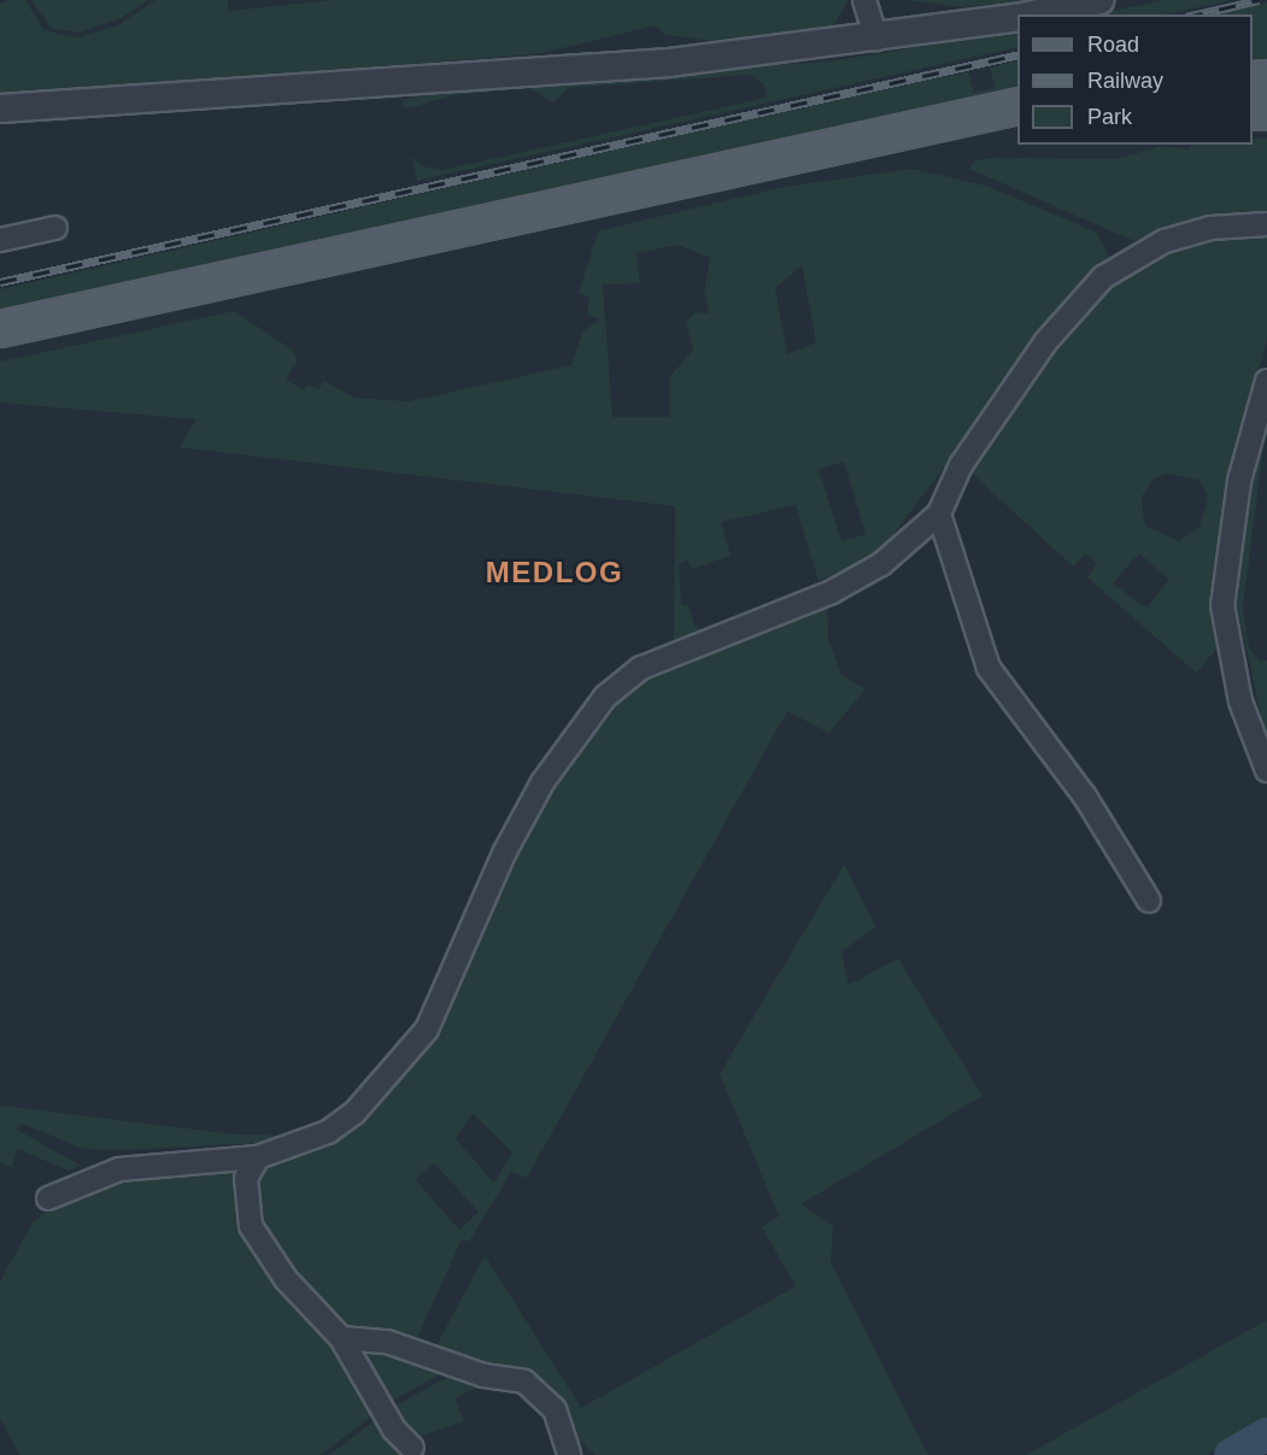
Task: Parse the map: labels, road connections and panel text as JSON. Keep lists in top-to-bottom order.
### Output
{
  "districts": ["MEDLOG"],
  "legend": ["Road", "Railway", "Park"]
}
